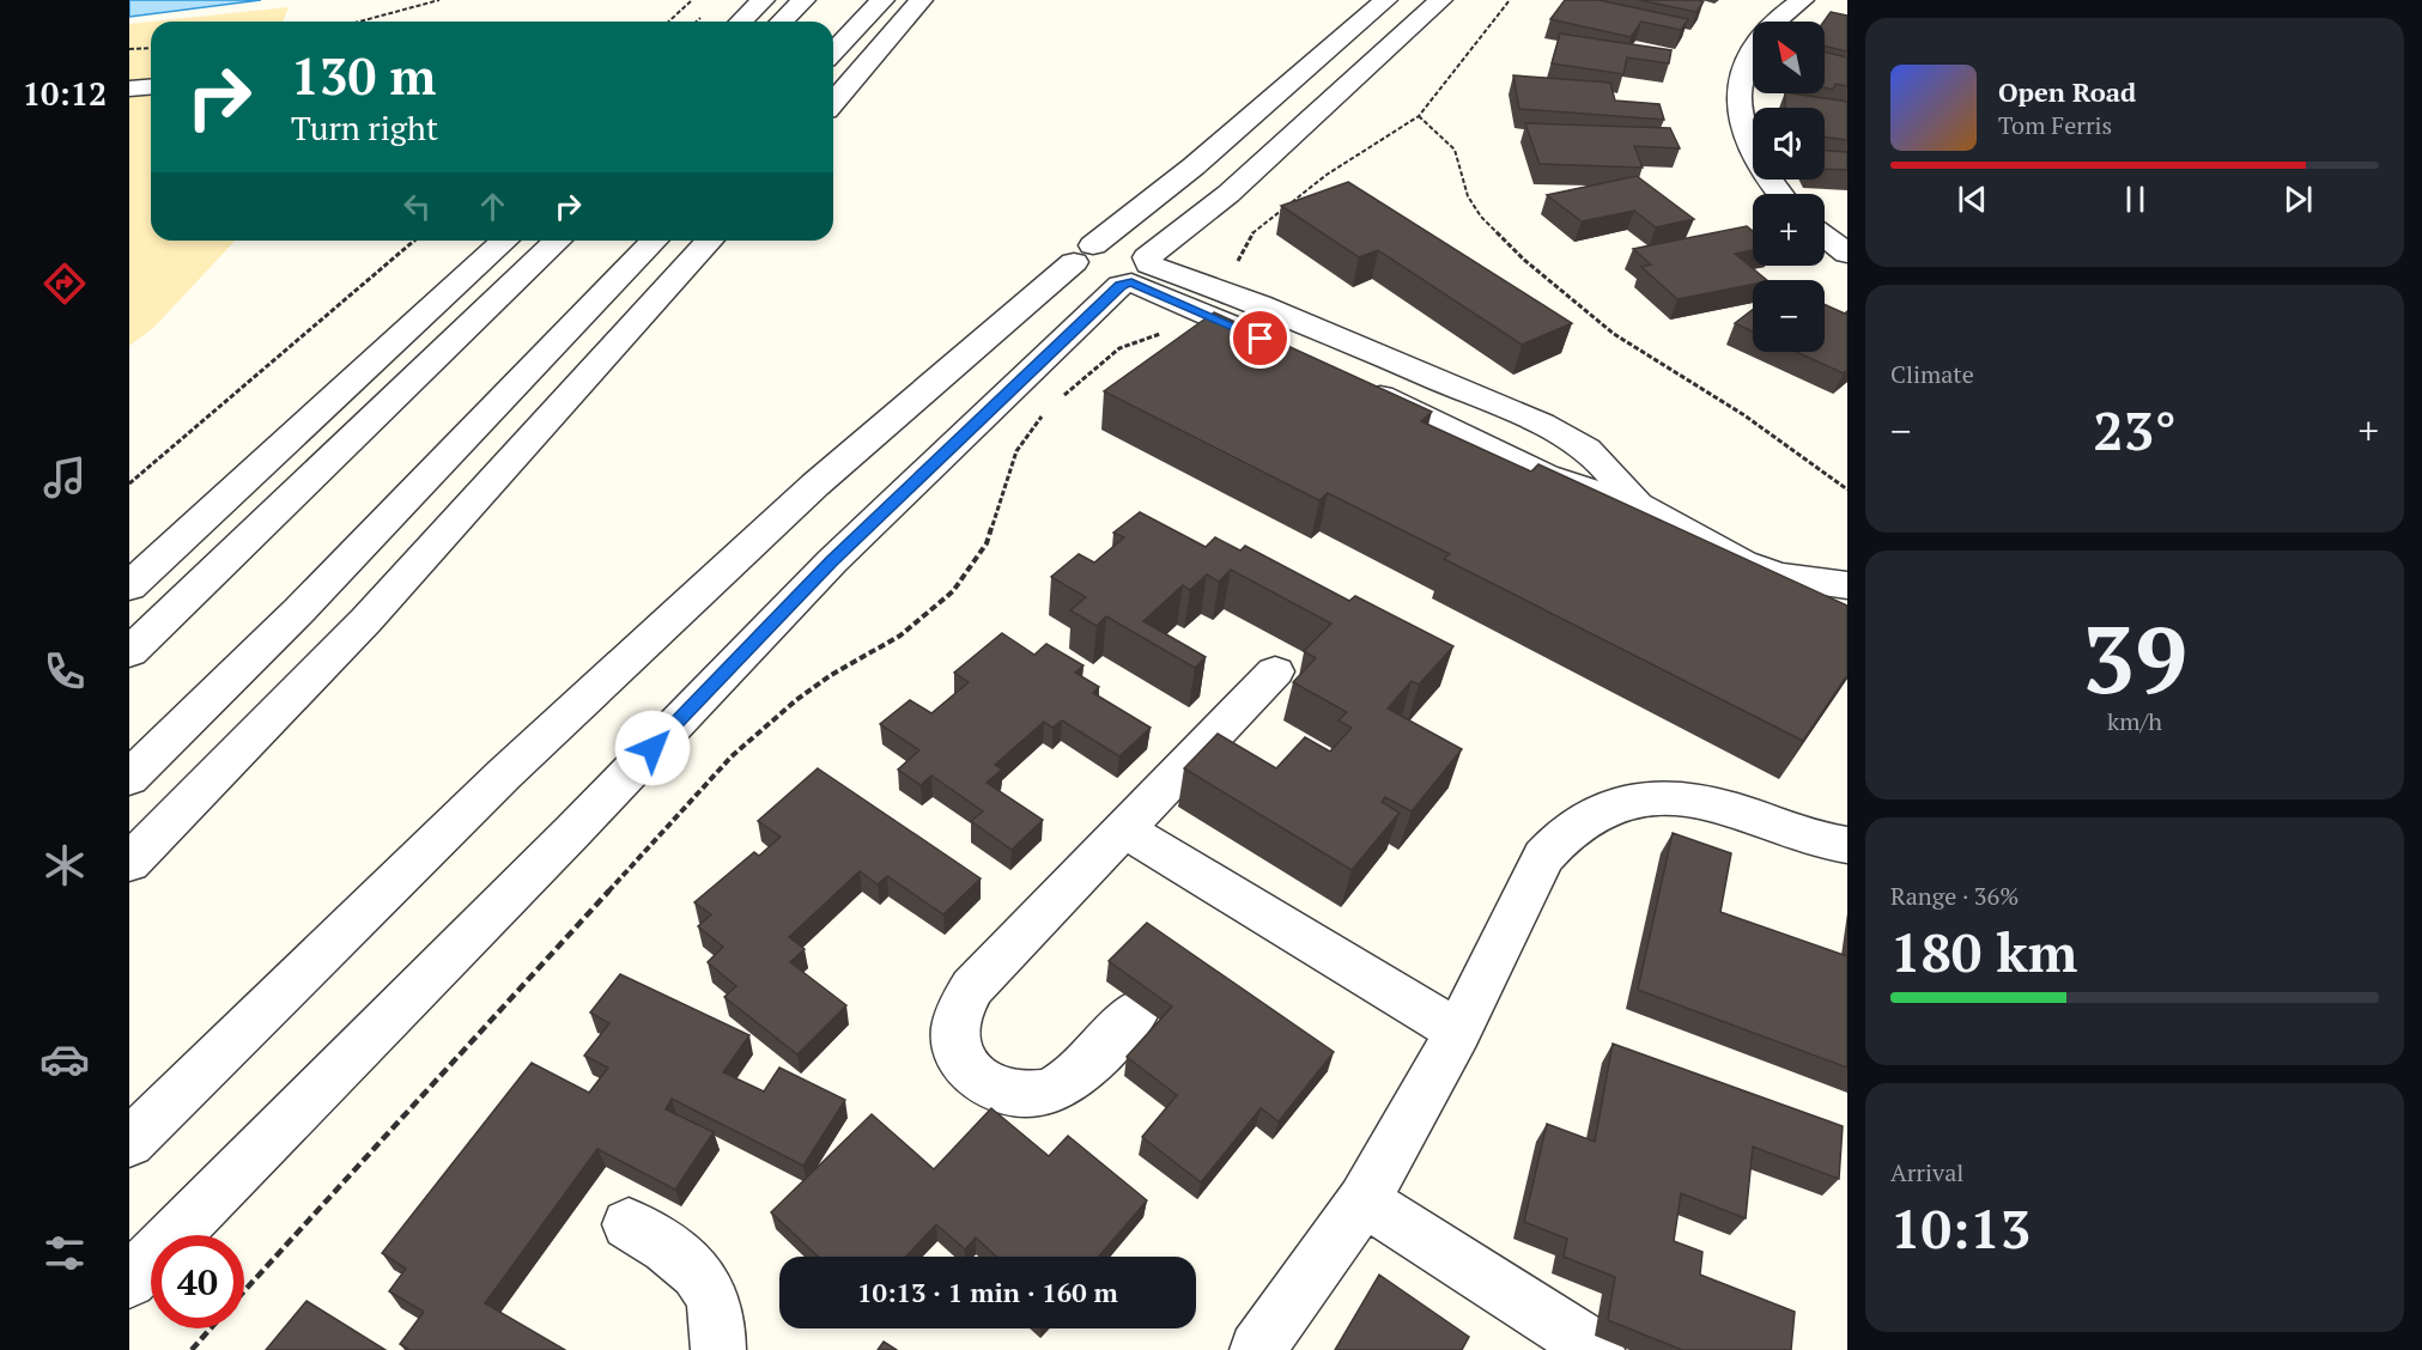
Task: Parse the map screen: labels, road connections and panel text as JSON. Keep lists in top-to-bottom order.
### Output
{
  "north": "top left",
  "page": {
    "tabs": "10:12",
    "map_buttons": ["+", "−"],
    "turn": ["130 m", "Turn right"],
    "song": ["Open Road", "Tom Ferris"],
    "tile": [
      "Climate",
      ["39", "km/h"],
      ["Range · 36%", "180 km"],
      ["Arrival", "10:13"]
    ],
    "heat": ["−", "23°", "+"],
    "limit": "40",
    "trip": "10:13 · 1 min · 160 m"
  }
}
